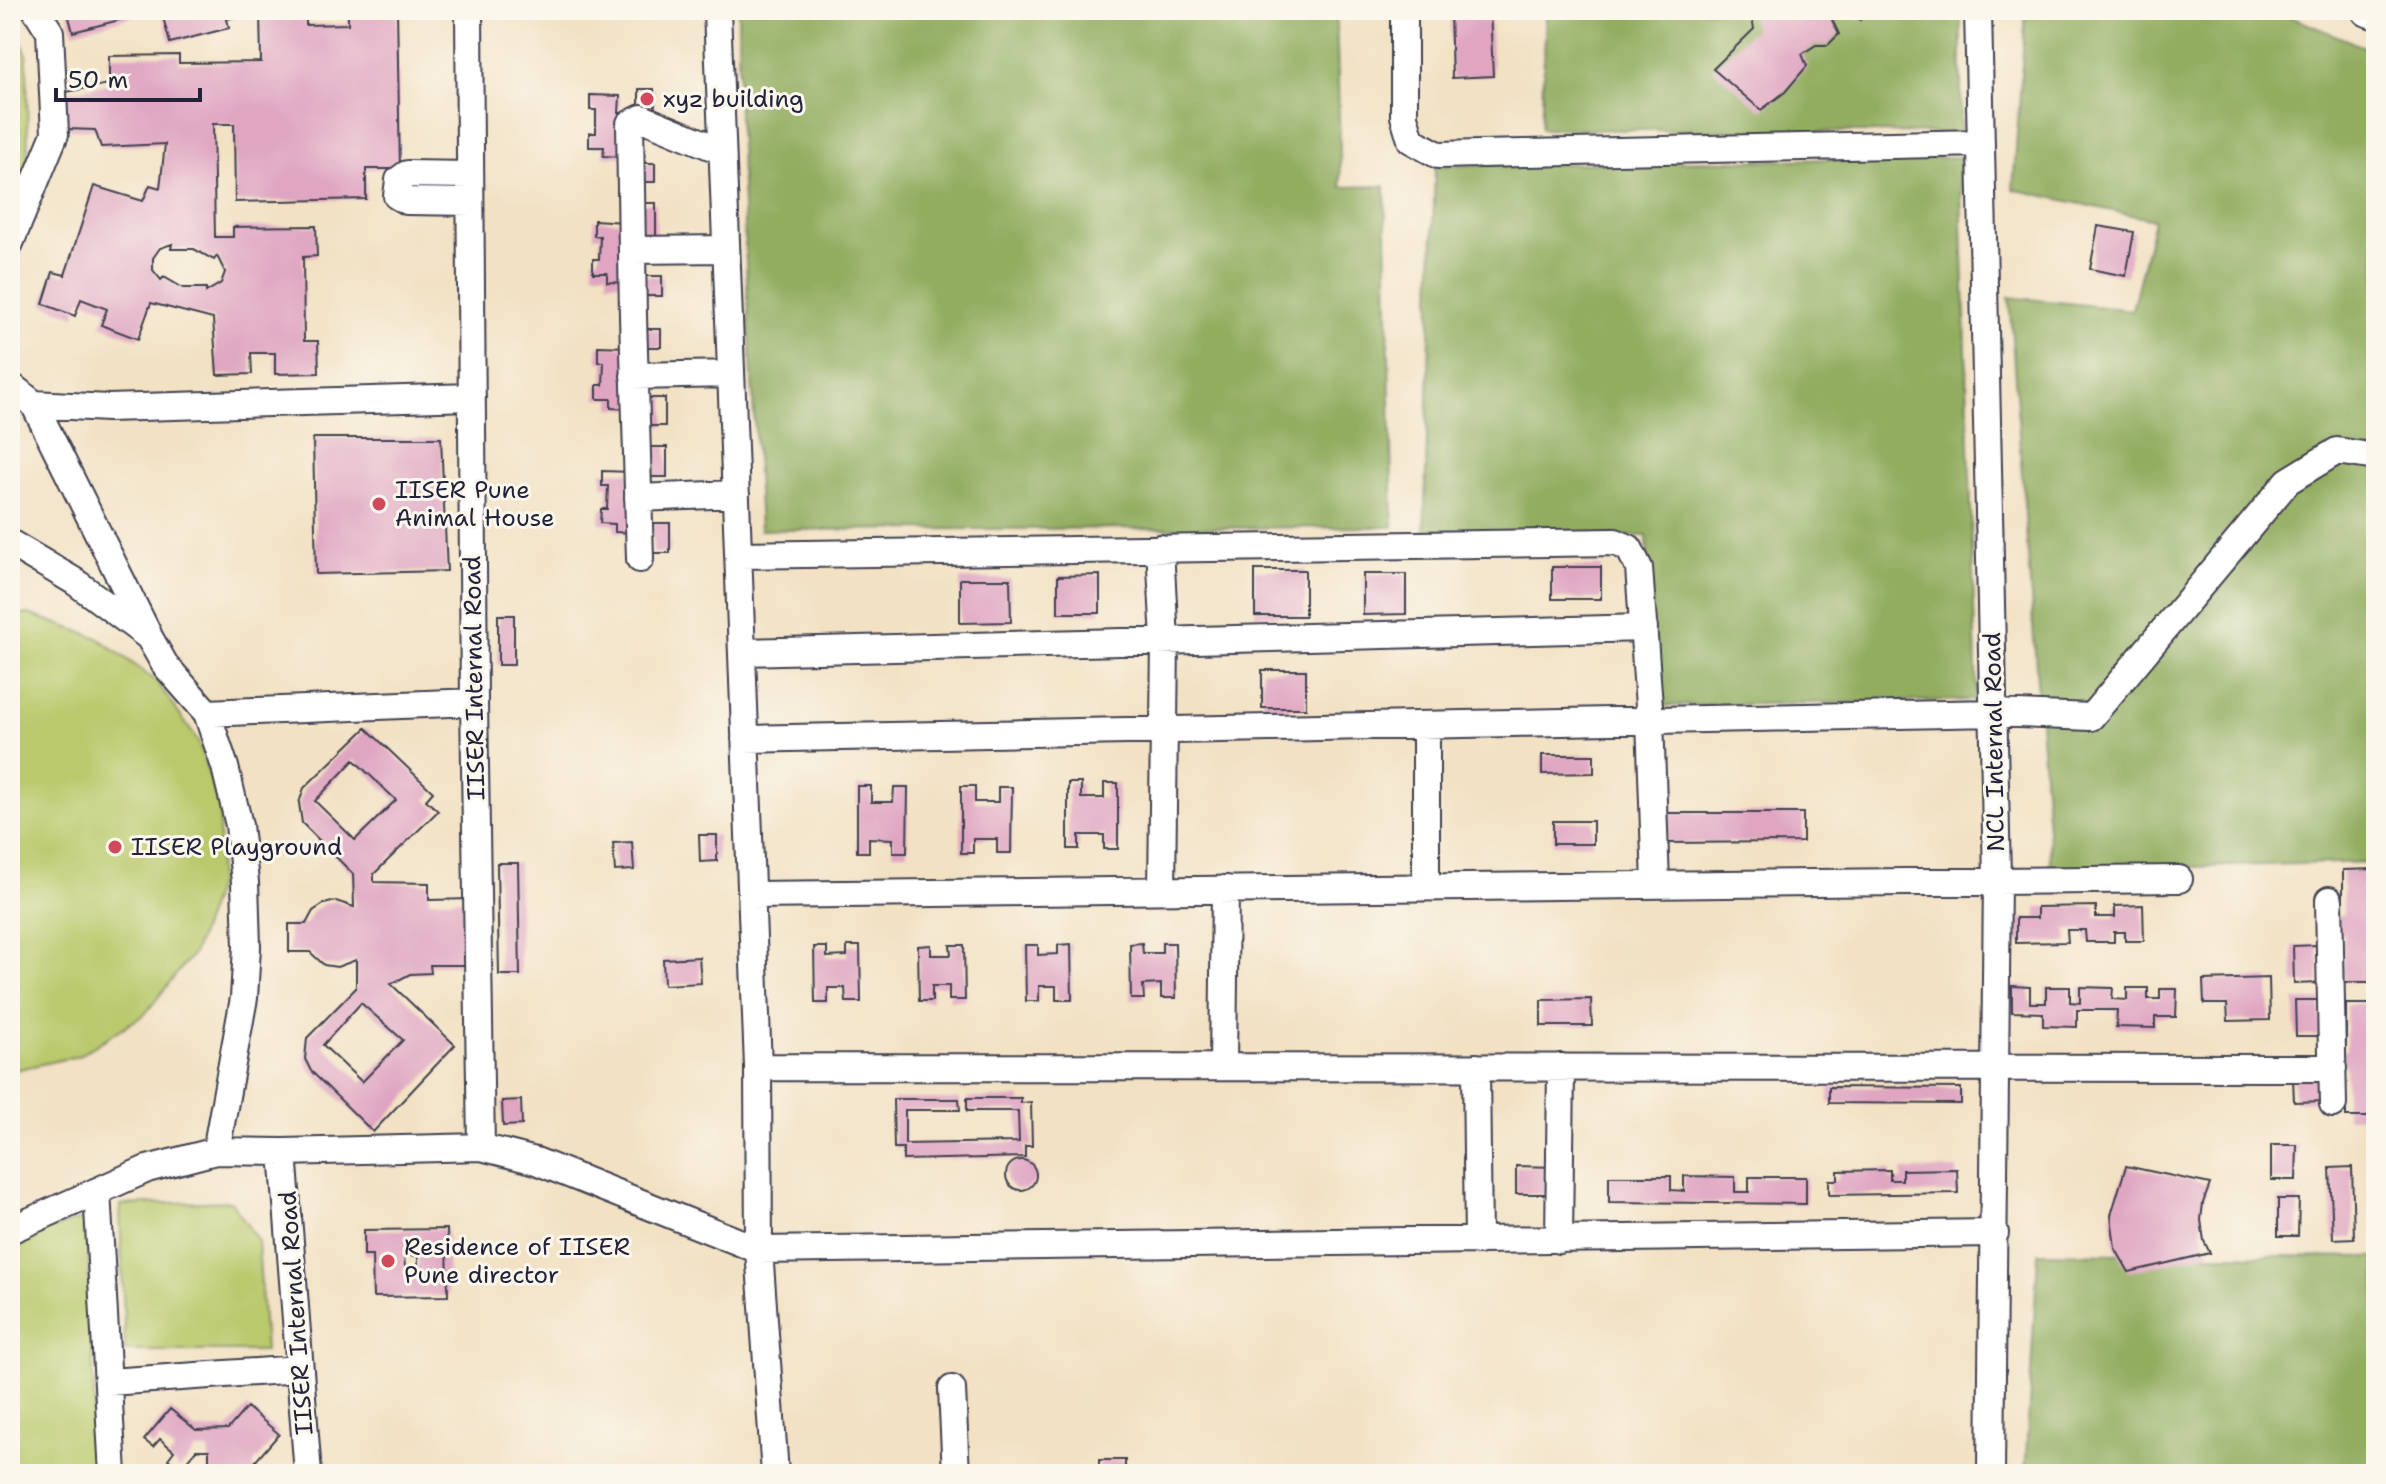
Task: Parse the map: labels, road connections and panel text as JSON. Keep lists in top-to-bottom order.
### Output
{
  "streets": {
    "lane": ["IISER Internal Road", "NCL Internal Road"]
  },
  "places": [
    "xyz building",
    "IISER Pune Animal House",
    "IISER Playground",
    "Residence of IISER Pune director"
  ],
  "scale_bar": "50 m"
}
